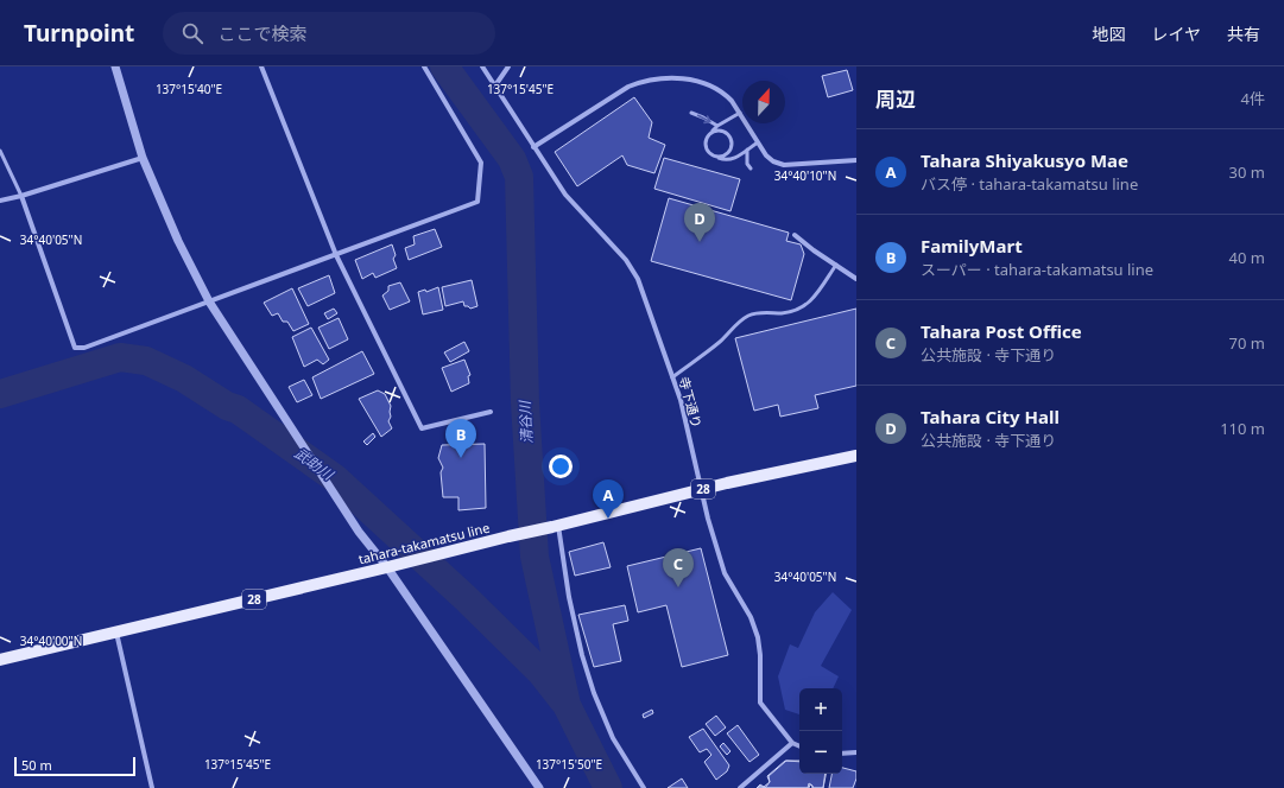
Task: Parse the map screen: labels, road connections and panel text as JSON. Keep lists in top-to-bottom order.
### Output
{
  "streets": {
    "main road": ["28", "tahara-takamatsu line"],
    "street": ["寺下通り"]
  },
  "crossings": [
    ["寺下通り", "tahara-takamatsu line"]
  ],
  "water": ["清谷川", "武助川"],
  "scale_bar": "50 m",
  "north": "top",
  "page": {
    "header": "Turnpoint",
    "search": "ここで検索",
    "nav": ["地図", "レイヤ", "共有"],
    "heading": ["周辺", "4件"],
    "list": [
      {
        "mark": "A",
        "name": "Tahara Shiyakusyo Mae",
        "note": "バス停 · tahara-takamatsu line",
        "value": "30 m"
      },
      {
        "mark": "B",
        "name": "FamilyMart",
        "note": "スーパー · tahara-takamatsu line",
        "value": "40 m"
      },
      {
        "mark": "C",
        "name": "Tahara Post Office",
        "note": "公共施設 · 寺下通り",
        "value": "70 m"
      },
      {
        "mark": "D",
        "name": "Tahara City Hall",
        "note": "公共施設 · 寺下通り",
        "value": "110 m"
      }
    ],
    "pins": [
      "D",
      "B",
      "A",
      "C"
    ],
    "map_buttons": ["+", "−"],
    "scale": "50 m"
  },
  "coordinates": [
    "137°15'40\"E",
    "137°15'45\"E",
    "34°40'10\"N",
    "34°40'05\"N",
    "34°40'00\"N",
    "137°15'50\"E"
  ]
}
